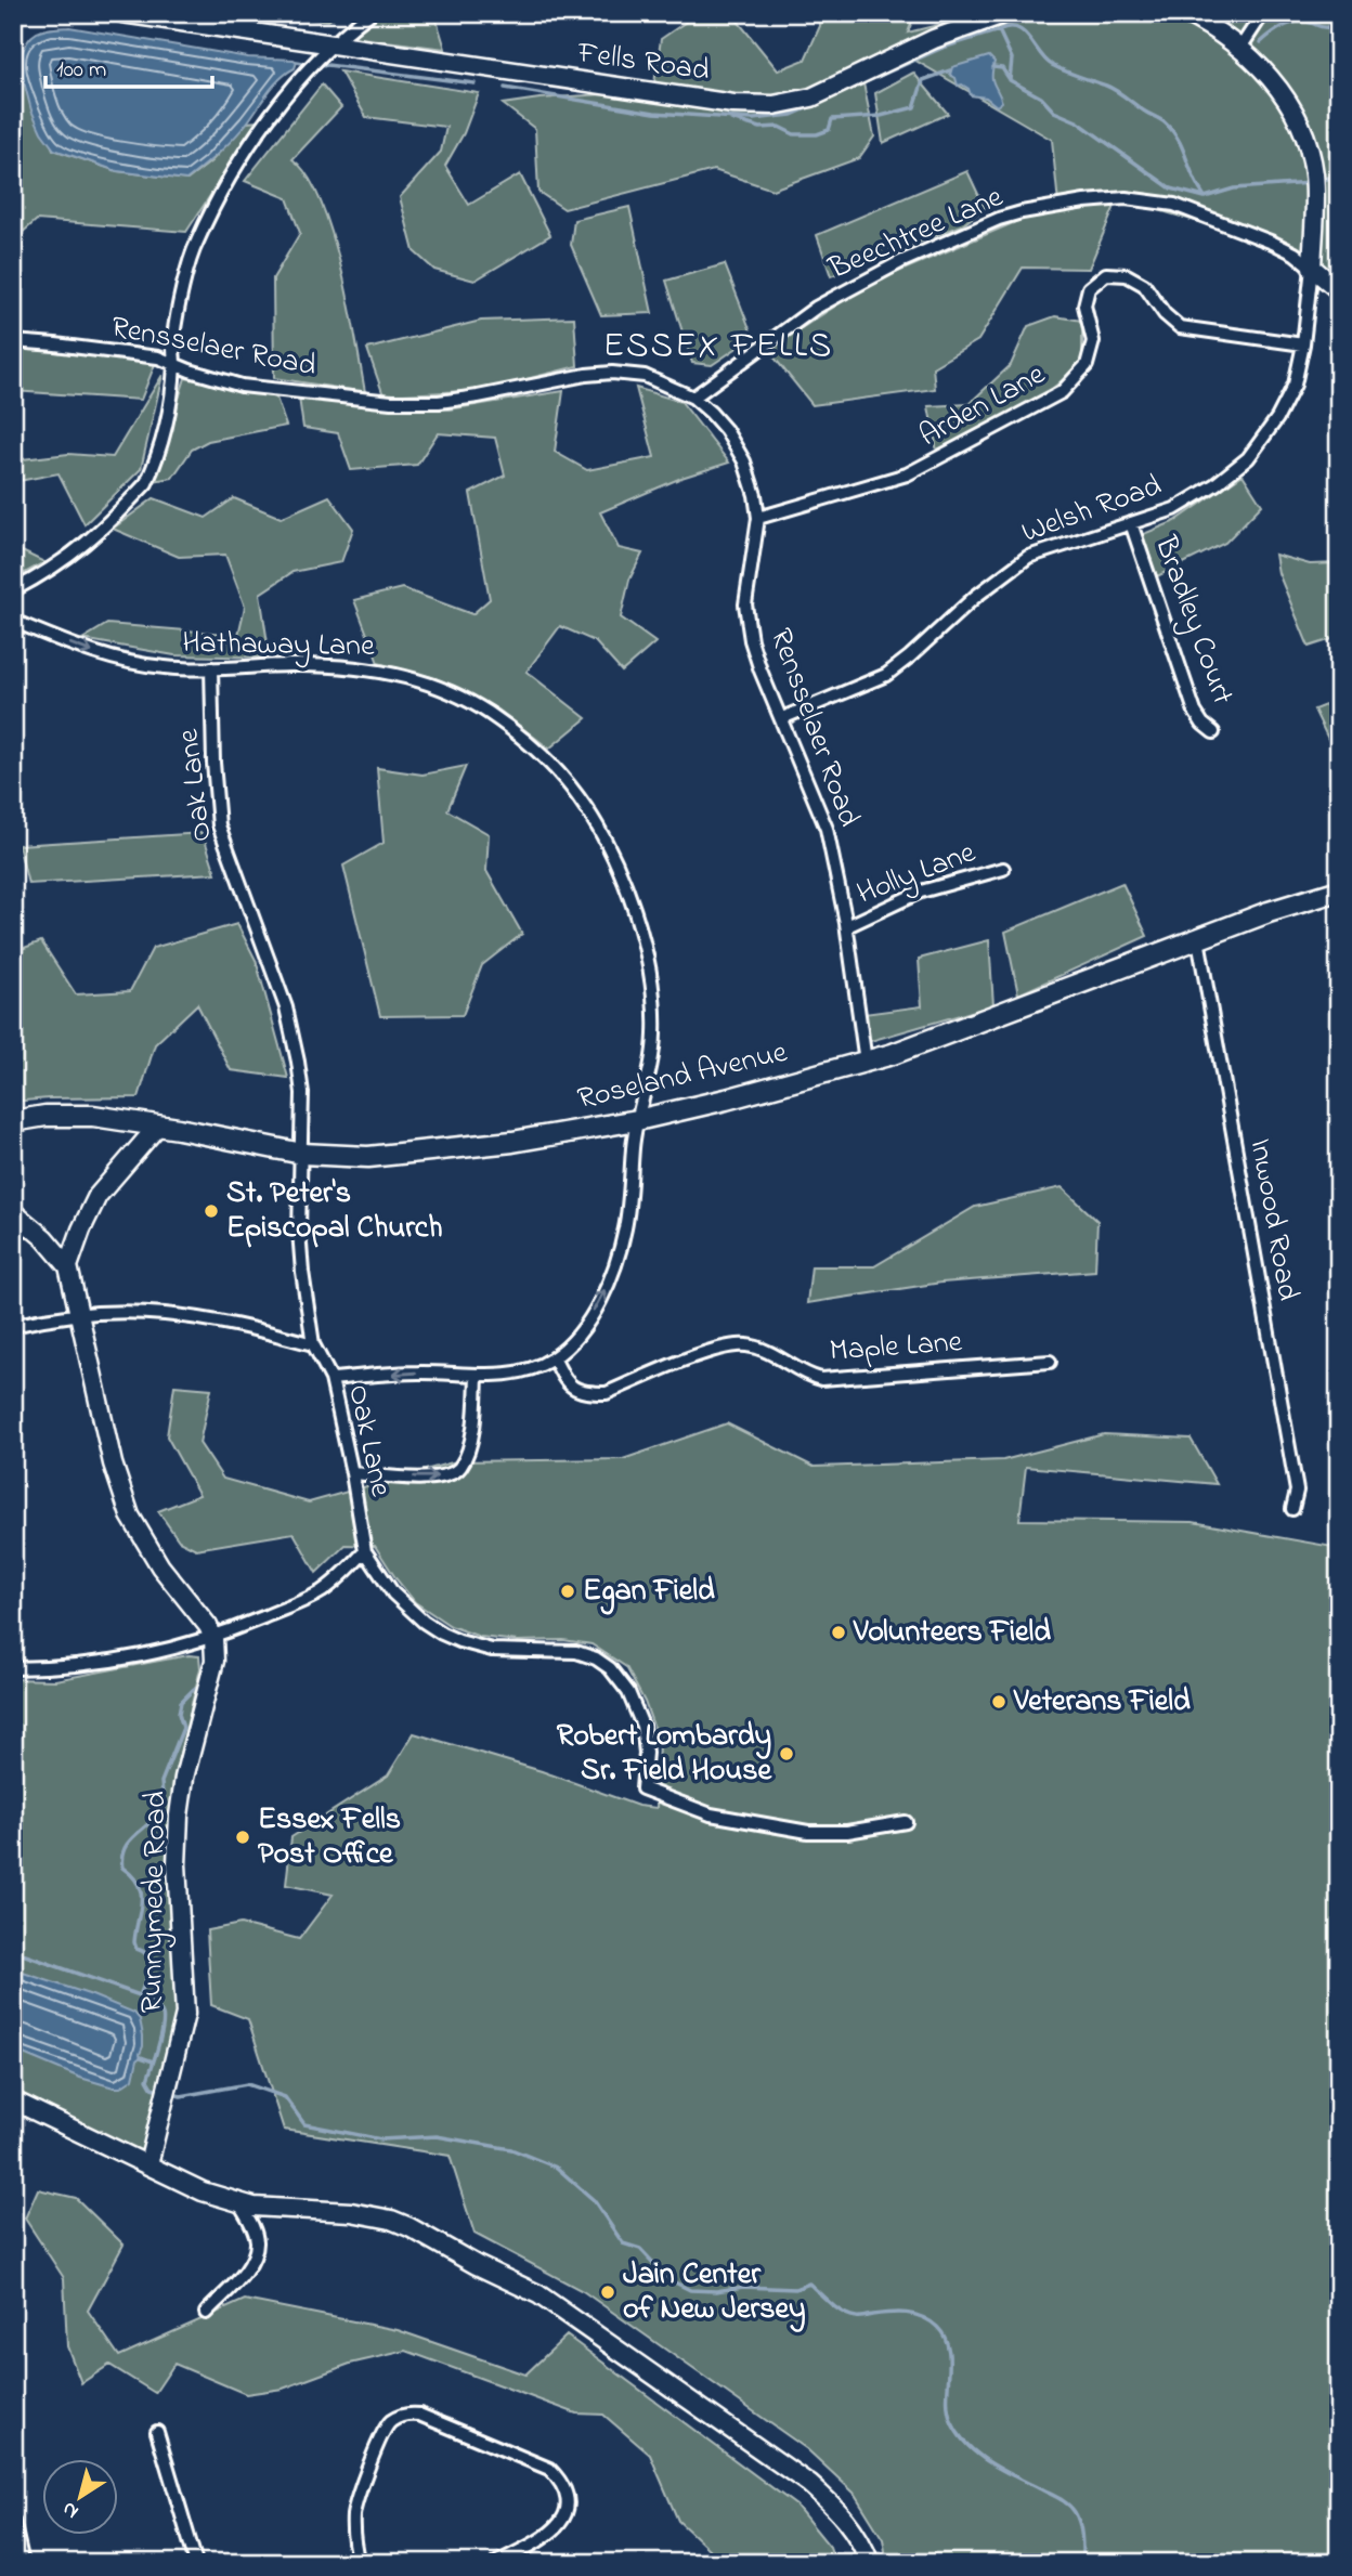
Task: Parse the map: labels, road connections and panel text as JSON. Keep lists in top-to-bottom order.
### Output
{
  "streets": {
    "main road": ["Roseland Avenue"],
    "street": [
      "Fells Road",
      "Beechtree Lane",
      "Rensselaer Road",
      "Arden Lane",
      "Welsh Road",
      "Bradley Court",
      "Hathaway Lane",
      "Oak Lane",
      "Holly Lane",
      "Inwood Road",
      "Maple Lane",
      "Runnymede Road"
    ]
  },
  "crossings": [
    ["Beechtree Lane", "Rensselaer Road"],
    ["Beechtree Lane", "Welsh Road"],
    ["Rensselaer Road", "Arden Lane"],
    ["Rensselaer Road", "Welsh Road"],
    ["Rensselaer Road", "Holly Lane"],
    ["Rensselaer Road", "Roseland Avenue"],
    ["Arden Lane", "Welsh Road"],
    ["Welsh Road", "Bradley Court"],
    ["Hathaway Lane", "Oak Lane"],
    ["Hathaway Lane", "Roseland Avenue"],
    ["Hathaway Lane", "Maple Lane"],
    ["Oak Lane", "Roseland Avenue"],
    ["Roseland Avenue", "Inwood Road"]
  ],
  "districts": ["ESSEX FELLS"],
  "places": [
    "St. Peter's Episcopal Church",
    "Egan Field",
    "Volunteers Field",
    "Veterans Field",
    "Robert Lombardy Sr. Field House",
    "Essex Fells Post Office",
    "Jain Center of New Jersey"
  ],
  "scale_bar": "100 m",
  "north": "bottom left"
}
